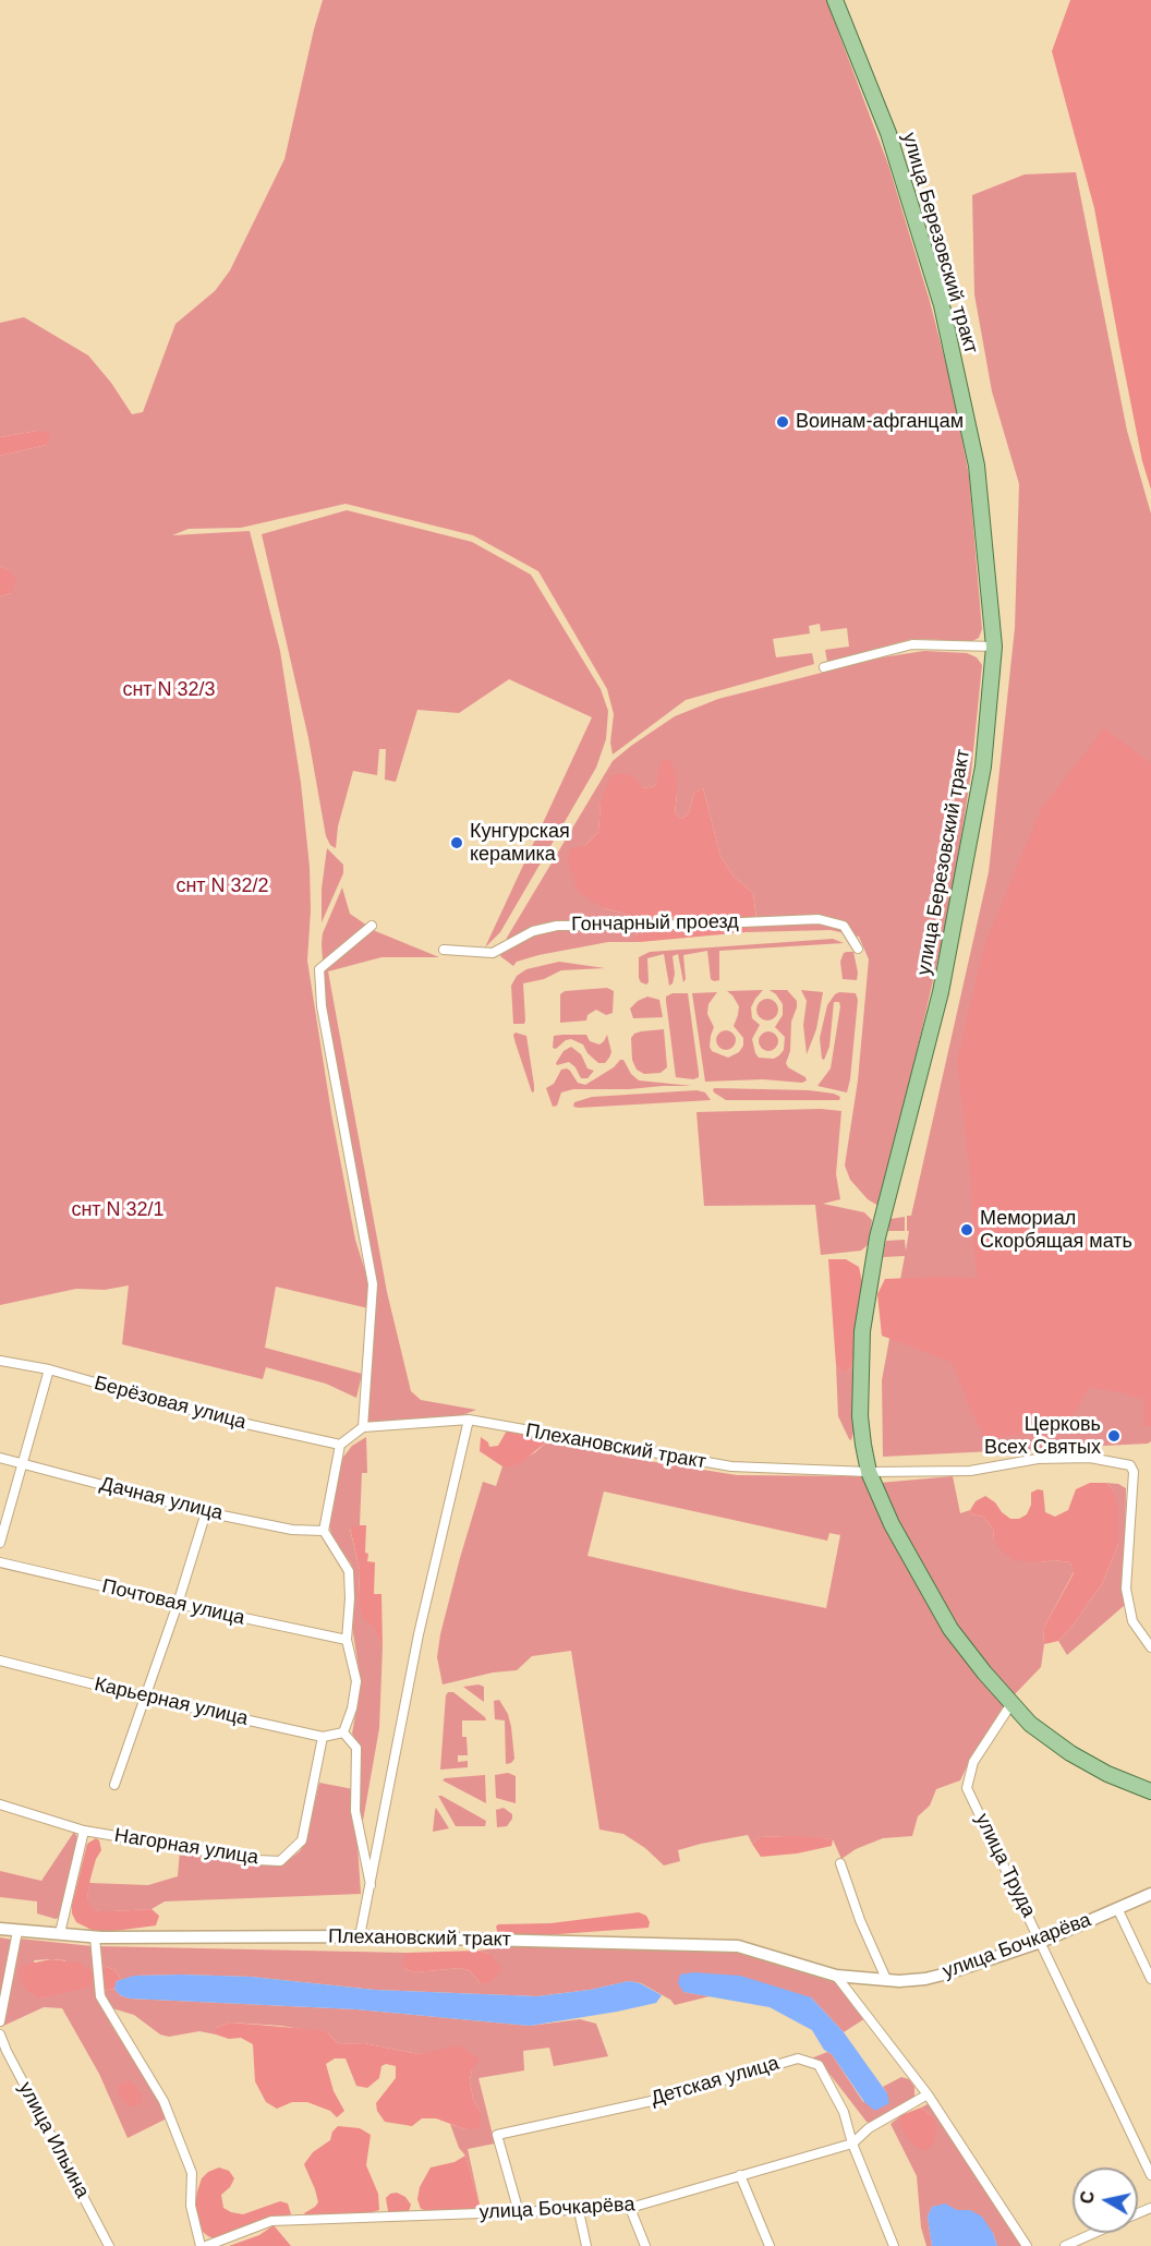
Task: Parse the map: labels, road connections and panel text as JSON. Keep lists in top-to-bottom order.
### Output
{
  "streets": {
    "main road": ["улица Березовский тракт"],
    "street": [
      "Гончарный проезд",
      "Берёзовая улица",
      "Плехановский тракт",
      "Дачная улица",
      "Почтовая улица",
      "Карьерная улица",
      "Нагорная улица",
      "улица Труда",
      "улица Бочкарёва",
      "Детская улица",
      "улица Ильина"
    ]
  },
  "crossings": [
    ["улица Березовский тракт", "Плехановский тракт"],
    ["улица Березовский тракт", "улица Труда"],
    ["Плехановский тракт", "улица Бочкарёва"],
    ["Карьерная улица", "Нагорная улица"],
    ["улица Труда", "улица Бочкарёва"],
    ["улица Бочкарёва", "Детская улица"]
  ],
  "parks": ["снт N 32/3", "снт N 32/2", "снт N 32/1"],
  "places": [
    "Воинам-афганцам",
    "Кунгурская керамика",
    "Мемориал Скорбящая мать",
    "Церковь Всех Святых"
  ],
  "north": "left"
}
